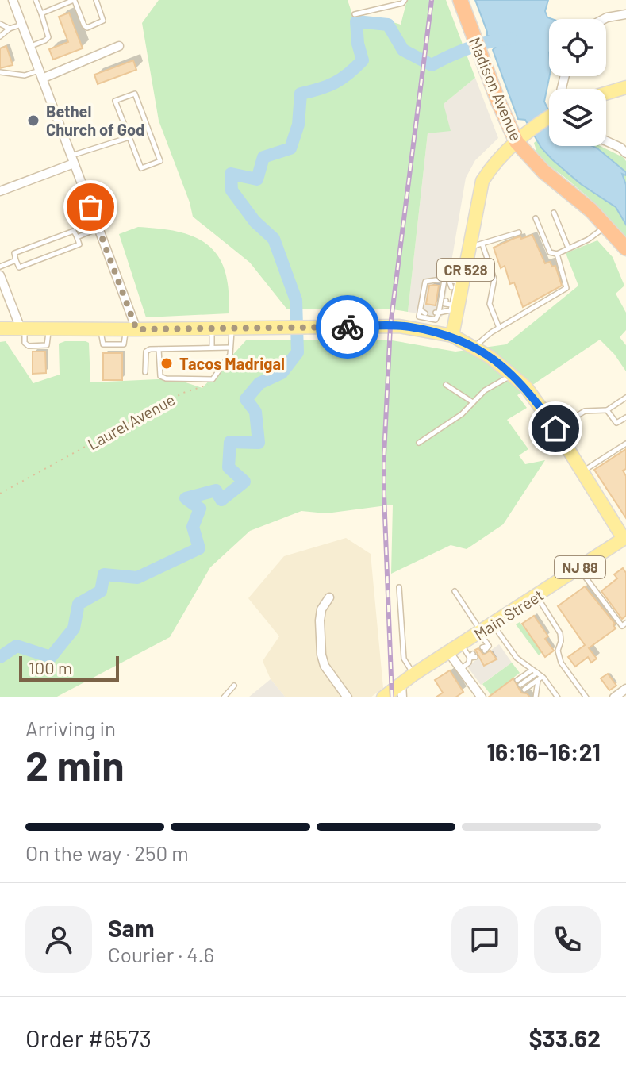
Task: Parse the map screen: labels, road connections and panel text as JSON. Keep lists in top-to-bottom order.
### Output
{
  "streets": {
    "highway": ["Madison Avenue"],
    "main road": ["CR 528", "NJ 88", "Main Street"],
    "path": ["Laurel Avenue"]
  },
  "crossings": [
    ["Madison Avenue", "CR 528"]
  ],
  "places": ["Bethel Church of God", "Tacos Madrigal"],
  "scale_bar": "100 m",
  "page": {
    "scale": "100 m",
    "heading": ["2 min", "Arriving in", "16:16–16:21"],
    "panel": [
      "Sam",
      "Courier · 4.6",
      "Order #6573",
      "$33.62"
    ],
    "bar": "On the way · 250 m"
  }
}
